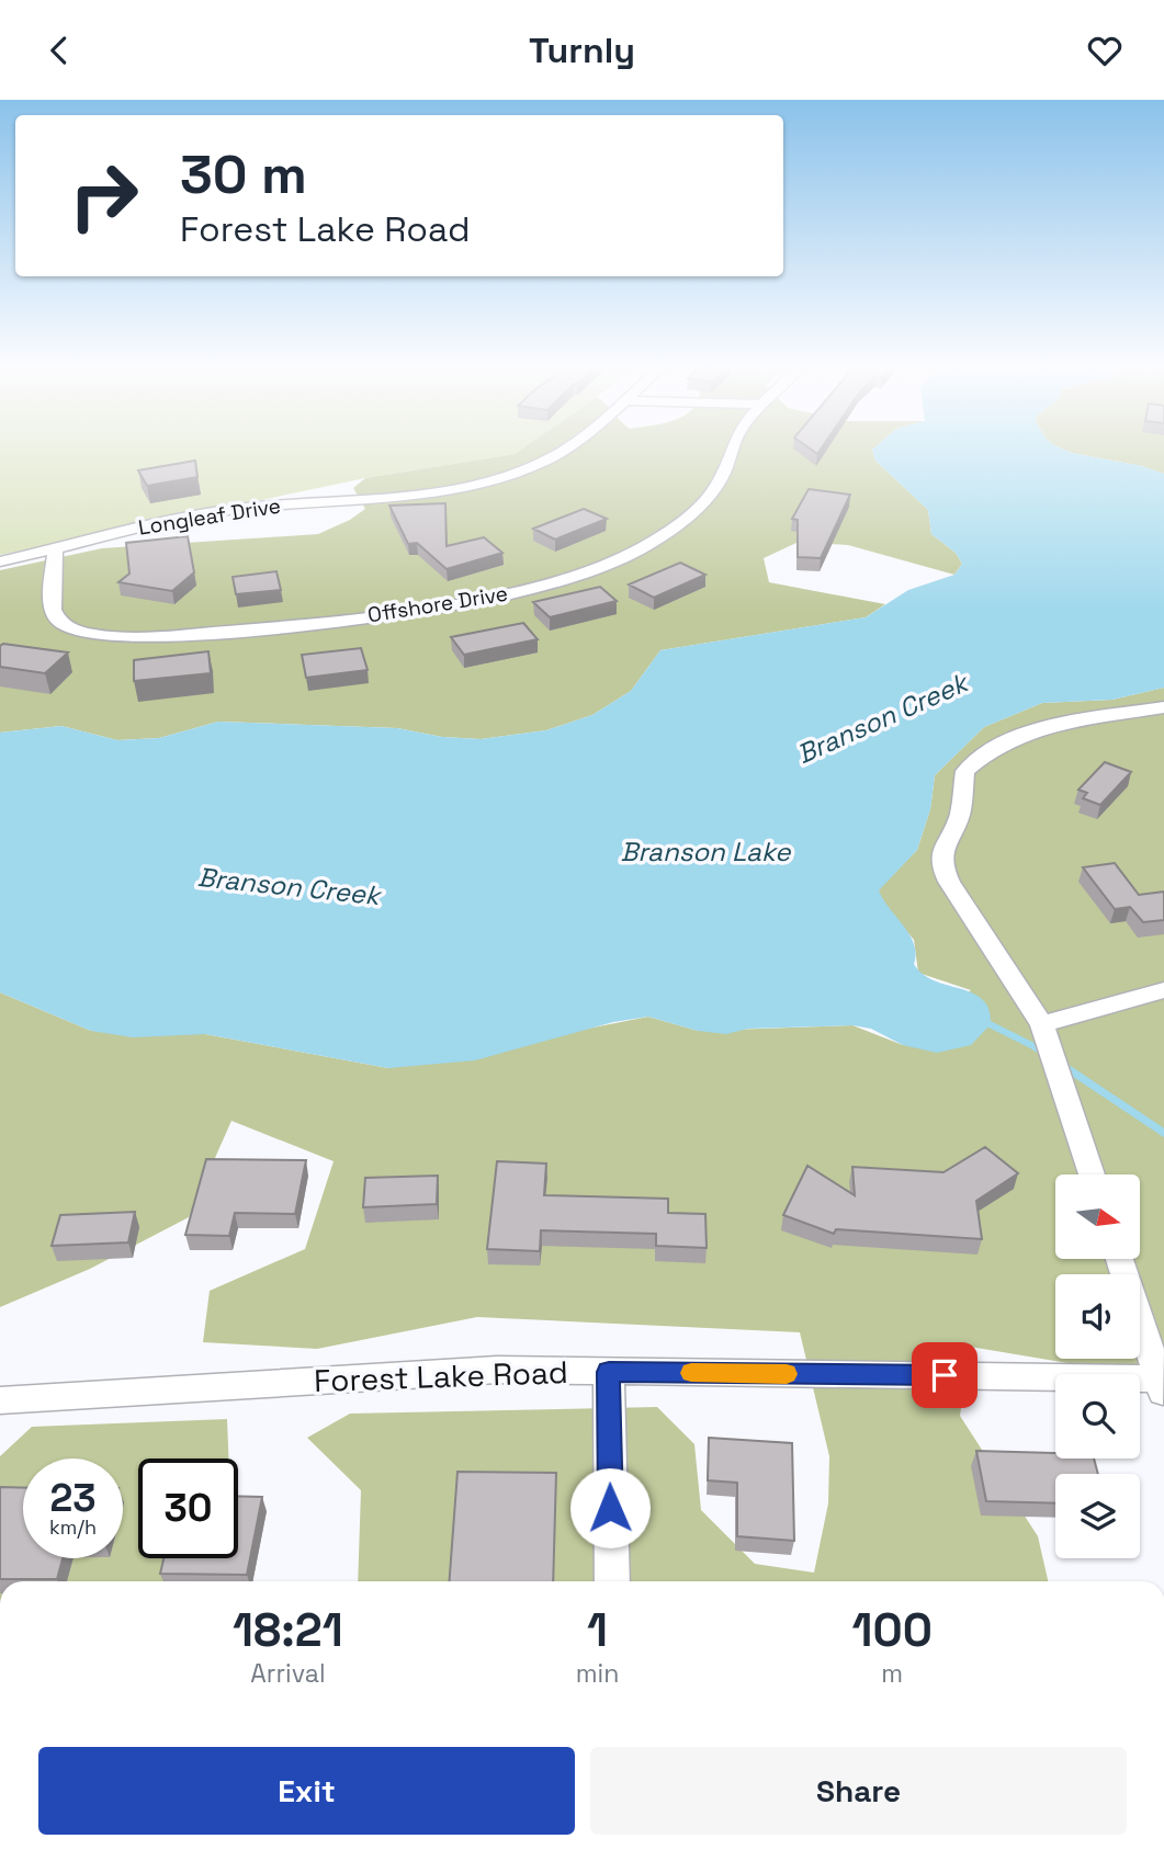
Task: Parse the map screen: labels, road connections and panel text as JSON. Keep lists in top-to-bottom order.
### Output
{
  "streets": {
    "street": ["Longleaf Drive", "Offshore Drive", "Forest Lake Road"]
  },
  "crossings": [
    ["Longleaf Drive", "Offshore Drive"]
  ],
  "water": ["Branson Creek", "Branson Lake"],
  "north": "right",
  "page": {
    "header": "Turnly",
    "turn": ["30 m", "Forest Lake Road"],
    "speed": "23 km/h",
    "limit": "30",
    "eta": [
      "18:21",
      "Arrival",
      "1",
      "min",
      "100",
      "m"
    ],
    "buttons": ["Exit", "Share"]
  }
}
